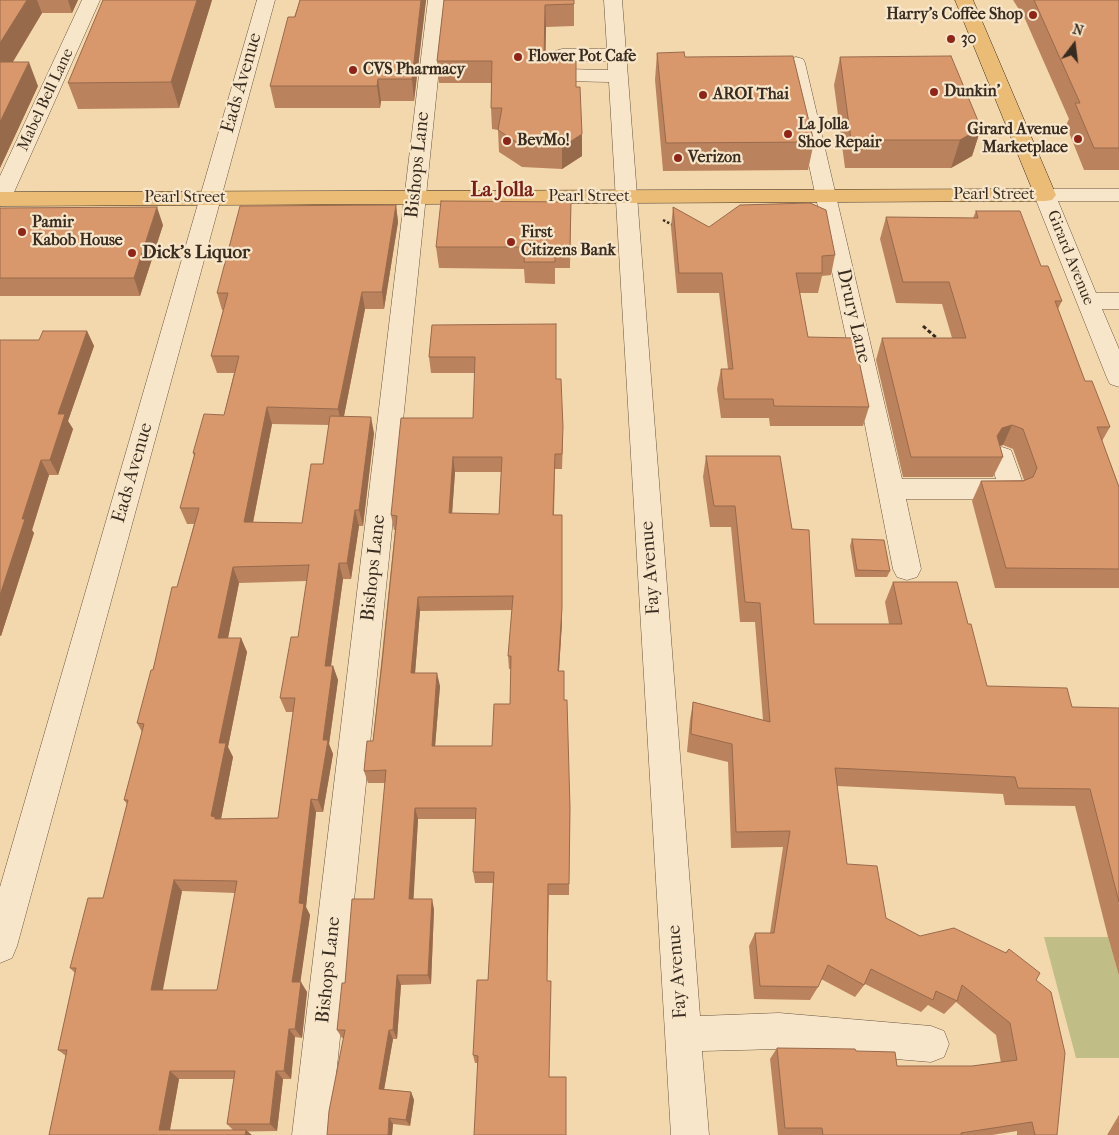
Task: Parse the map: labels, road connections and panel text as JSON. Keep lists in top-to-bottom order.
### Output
{
  "streets": {
    "main road": ["Pearl Street", "Girard Avenue"],
    "street": [
      "Eads Avenue",
      "Mabel Bell Lane",
      "Bishops Lane",
      "Drury Lane",
      "Fay Avenue"
    ]
  },
  "crossings": [
    ["Eads Avenue", "Pearl Street"],
    ["Mabel Bell Lane", "Pearl Street"],
    ["Bishops Lane", "Pearl Street"],
    ["Pearl Street", "Girard Avenue"],
    ["Pearl Street", "Drury Lane"],
    ["Pearl Street", "Fay Avenue"]
  ],
  "districts": ["La Jolla"],
  "places": [
    "Harry's Coffee Shop",
    "30",
    "Flower Pot Cafe",
    "CVS Pharmacy",
    "Dunkin'",
    "AROI Thai",
    "La Jolla Shoe Repair",
    "Girard Avenue Marketplace",
    "BevMo!",
    "Verizon",
    "Pamir Kabob House",
    "First Citizens Bank",
    "Dick's Liquor"
  ],
  "north": "top"
}
